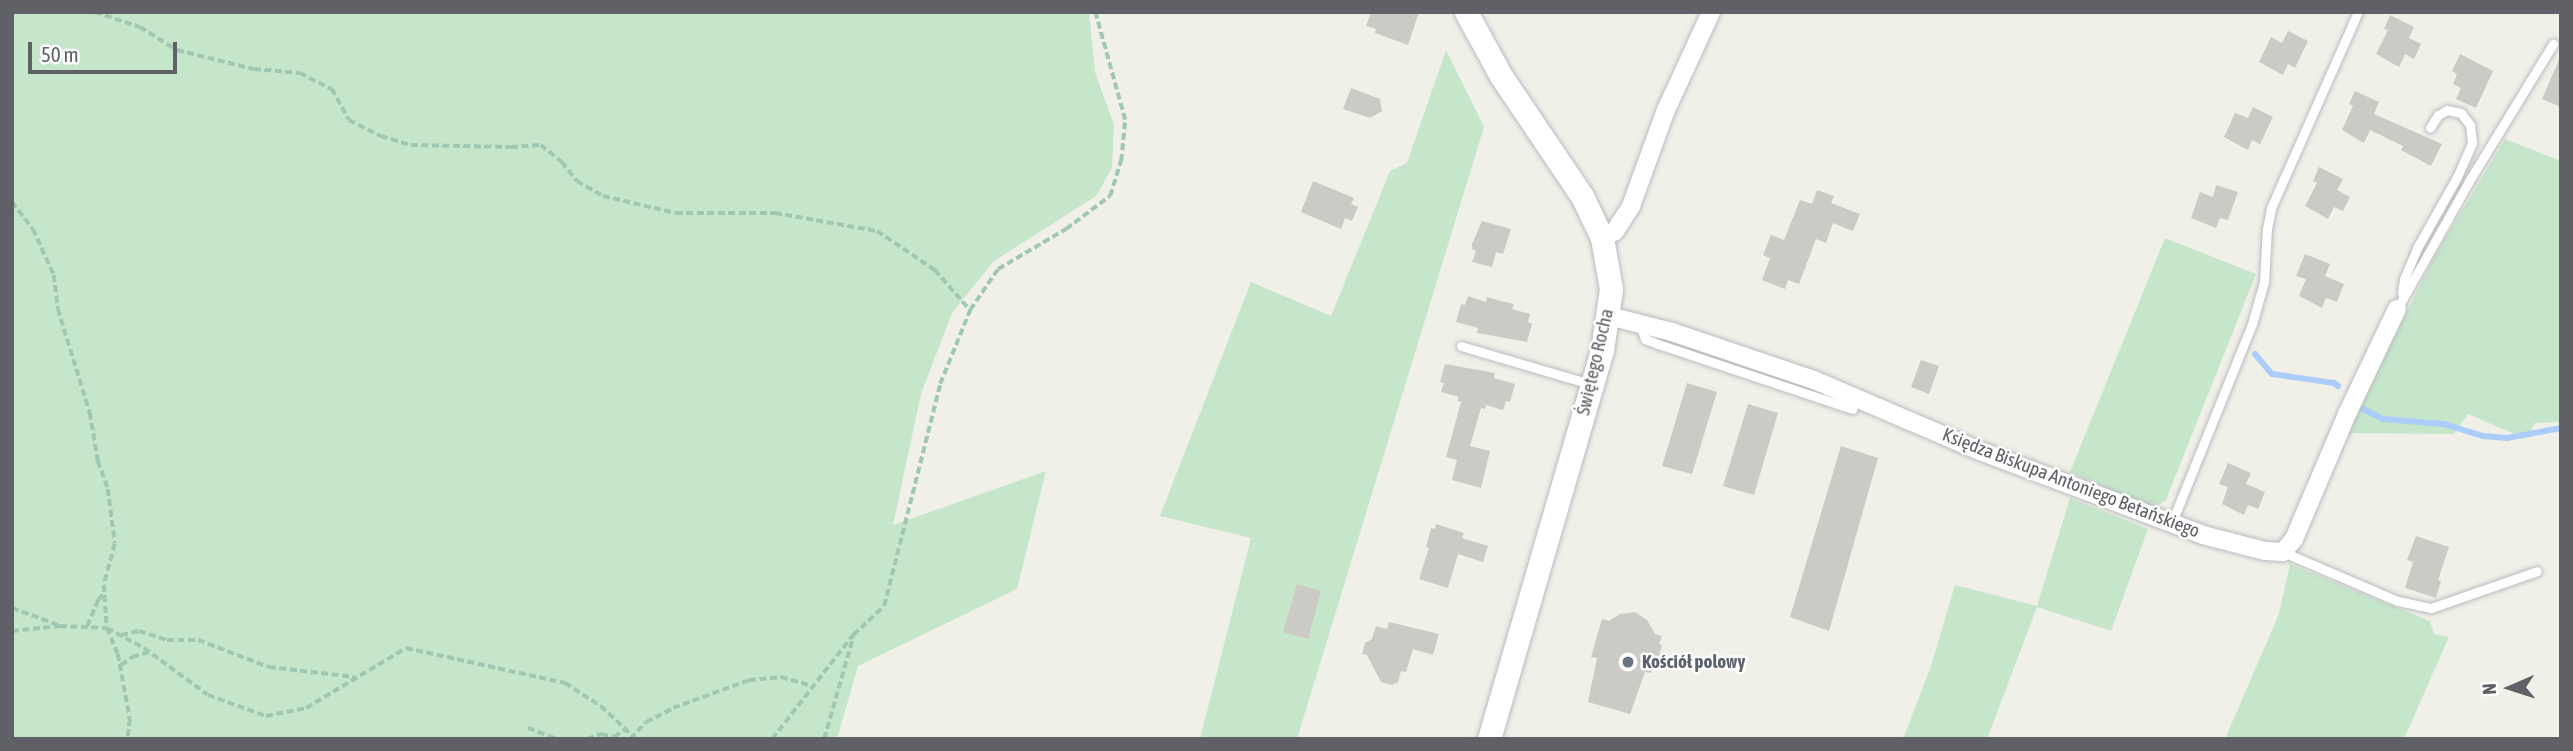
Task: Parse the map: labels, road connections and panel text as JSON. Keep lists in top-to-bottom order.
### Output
{
  "streets": {
    "street": ["Świętego Rocha", "Księdza Biskupa Antoniego Betańskiego"]
  },
  "crossings": [
    ["Świętego Rocha", "Księdza Biskupa Antoniego Betańskiego"]
  ],
  "places": ["Kościół polowy"],
  "scale_bar": "50 m",
  "north": "left"
}
